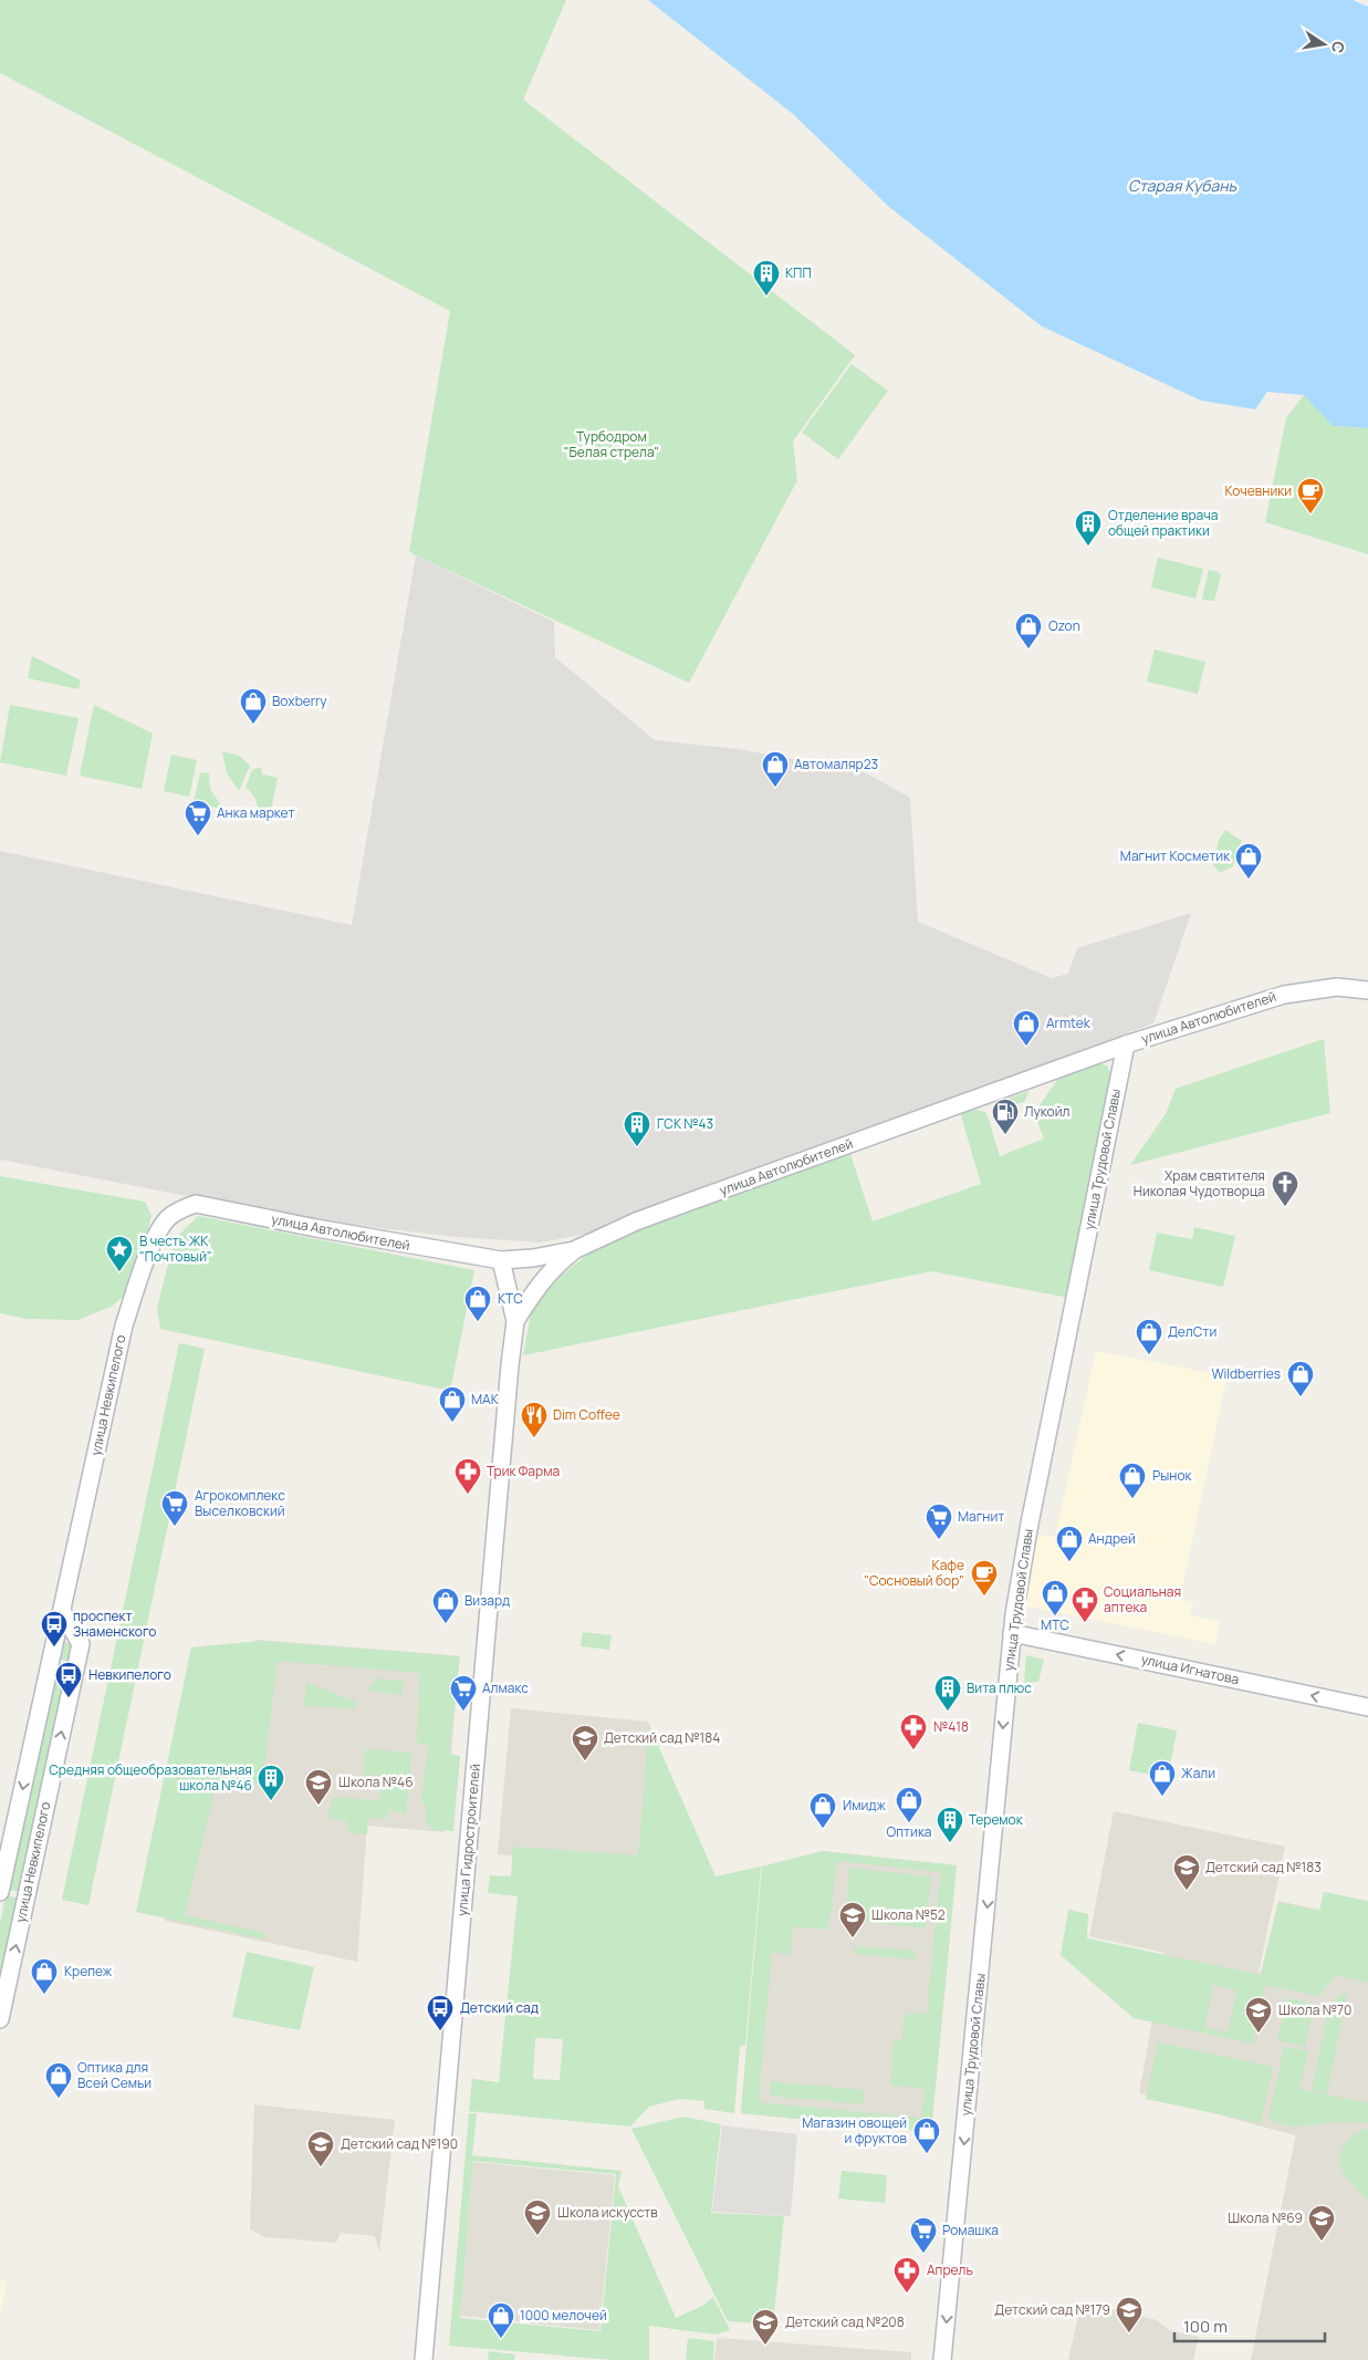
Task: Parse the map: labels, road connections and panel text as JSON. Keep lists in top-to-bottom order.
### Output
{
  "streets": {
    "street": [
      "улица Автолюбителей",
      "улица Трудовой Славы",
      "улица Невкипелого",
      "улица Игнатова",
      "улица Гидростроителей"
    ]
  },
  "crossings": [
    ["улица Автолюбителей", "улица Трудовой Славы"],
    ["улица Автолюбителей", "улица Невкипелого"],
    ["улица Автолюбителей", "улица Гидростроителей"],
    ["улица Трудовой Славы", "улица Игнатова"]
  ],
  "one_way": ["улица Трудовой Славы", "улица Игнатова"],
  "water": ["Старая Кубань"],
  "parks": ["Турбодром \"Белая стрела\""],
  "places": {
    "building": [
      "КПП",
      "Отделение врача общей практики",
      "ГСК №43",
      "Вита плюс",
      "Средняя общеобразовательная школа №46",
      "Теремок"
    ],
    "cafe": ["Кочевники", "Кафе \"Сосновый бор\""],
    "shop": [
      "Ozon",
      "Boxberry",
      "Автомаляр23",
      "Магнит Косметик",
      "Armtek",
      "КТС",
      "ДелСти",
      "Wildberries",
      "МАК",
      "Рынок",
      "Андрей",
      "МТС",
      "Визард",
      "Жали",
      "Оптика",
      "Имидж",
      "Крепеж",
      "Оптика для Всей Семьи",
      "Магазин овощей и фруктов",
      "1000 мелочей"
    ],
    "supermarket": [
      "Анка маркет",
      "Агрокомплекс Выселковский",
      "Магнит",
      "Алмакс",
      "Ромашка"
    ],
    "fuel station": ["Лукойл"],
    "church": ["Храм святителя Николая Чудотворца"],
    "place": ["В честь ЖК \"Почтовый\""],
    "restaurant": ["Dim Coffee"],
    "pharmacy": [
      "Трик Фарма",
      "Социальная аптека",
      "№418",
      "Апрель"
    ],
    "bus stop": ["проспект Знаменского", "Невкипелого", "Детский сад"],
    "school or university": [
      "Детский сад №184",
      "Школа №46",
      "Детский сад №183",
      "Школа №52",
      "Школа №70",
      "Детский сад №190",
      "Школа искусств",
      "Школа №69",
      "Детский сад №179",
      "Детский сад №208"
    ]
  },
  "scale_bar": "100 m",
  "north": "right"
}
